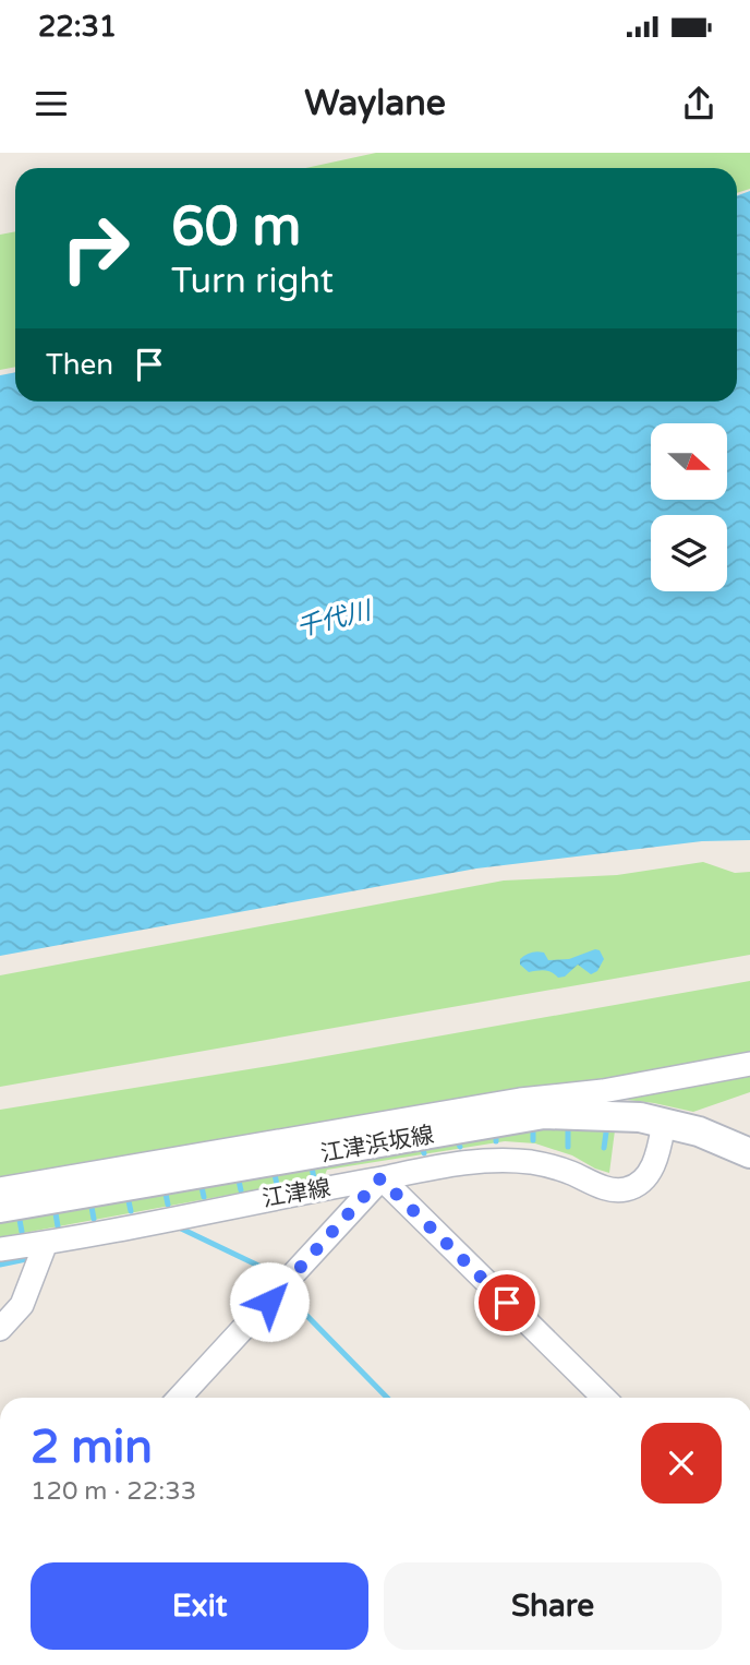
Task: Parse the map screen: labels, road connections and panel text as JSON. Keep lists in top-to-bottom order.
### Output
{
  "streets": {
    "street": ["江津浜坂線", "江津線"]
  },
  "water": ["千代川"],
  "north": "right",
  "page": {
    "status": "22:31",
    "header": "Waylane",
    "turn": ["60 m", "Turn right"],
    "then": "Then",
    "heading": ["2 min", "120 m · 22:33"],
    "buttons": ["Exit", "Share"]
  }
}
